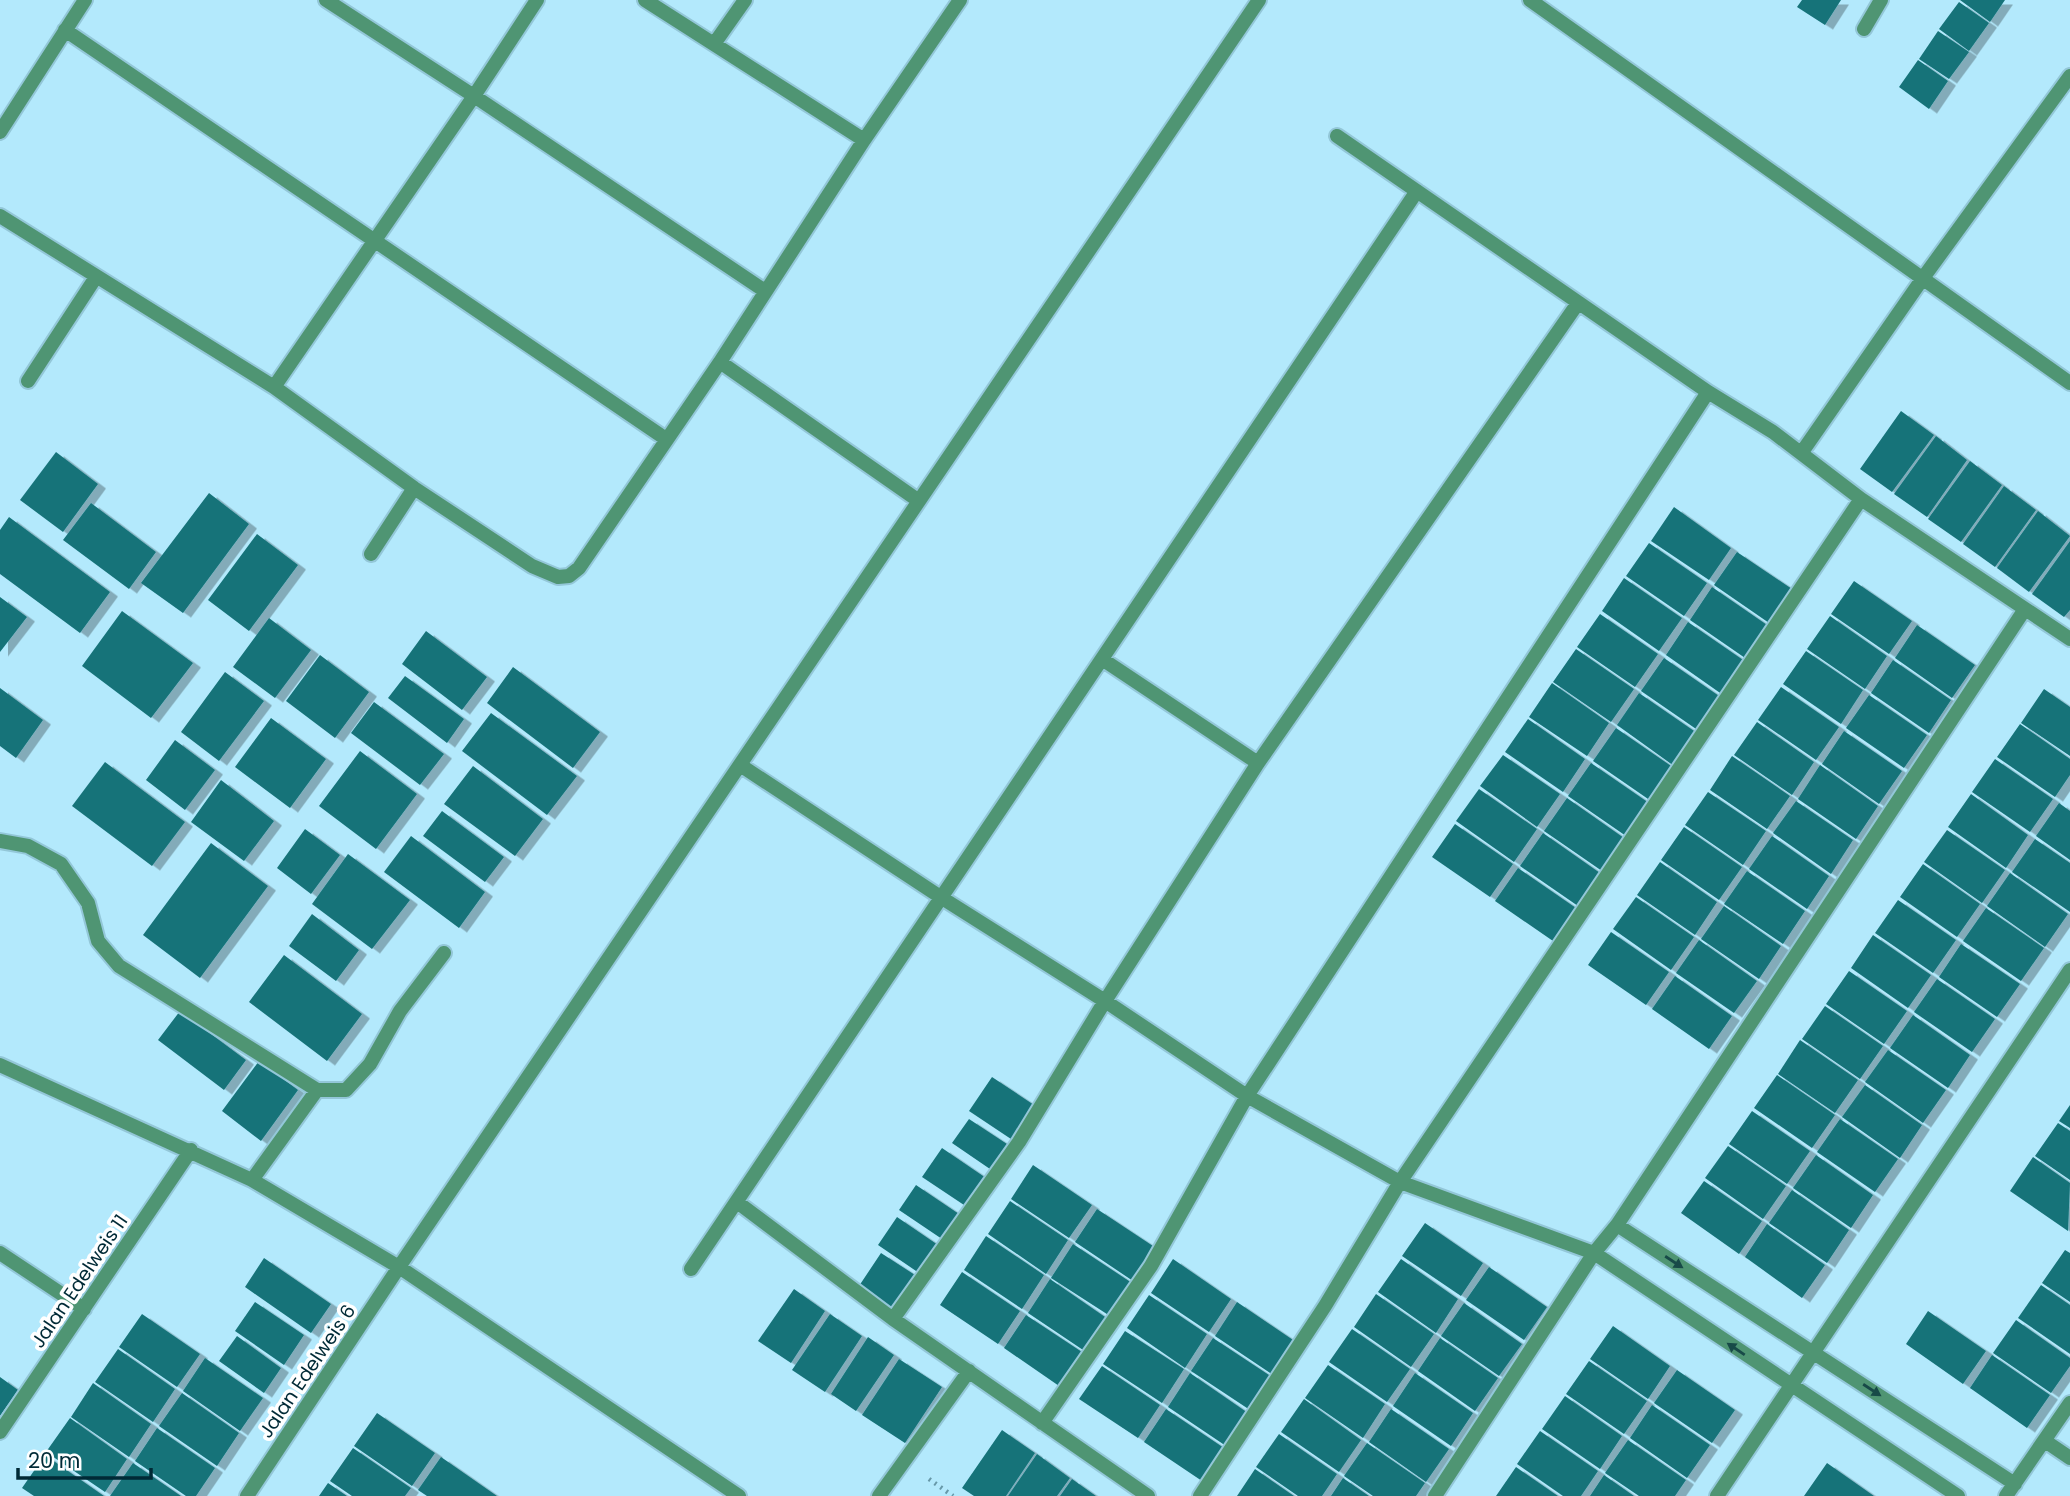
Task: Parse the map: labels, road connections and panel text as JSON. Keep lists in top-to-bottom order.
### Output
{
  "streets": {
    "street": ["Jalan Edelweis 11", "Jalan Edelweis 6"]
  },
  "scale_bar": "20 m"
}
